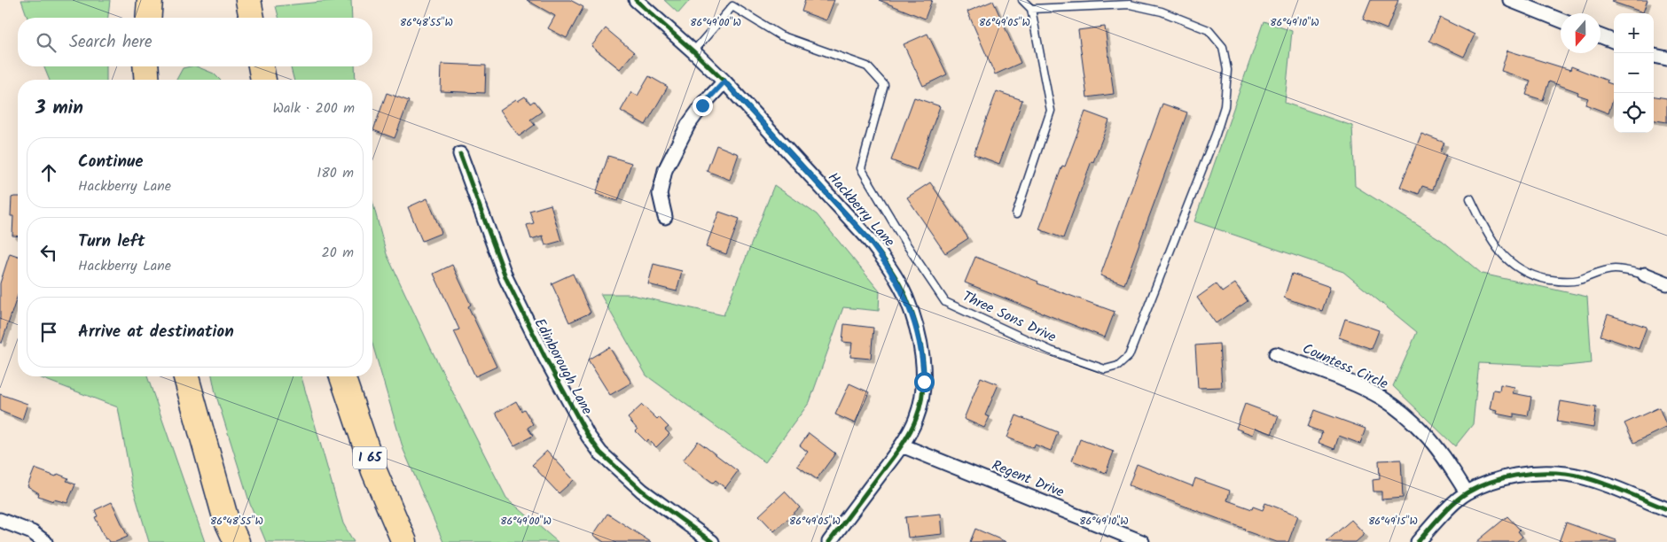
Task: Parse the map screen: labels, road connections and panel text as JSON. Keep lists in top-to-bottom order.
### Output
{
  "streets": {
    "highway": ["I 65"],
    "street": [
      "Hackberry Lane",
      "Edinborough Lane",
      "Countess Circle",
      "Regent Drive"
    ],
    "lane": ["Three Sons Drive"]
  },
  "crossings": [
    ["Hackberry Lane", "Three Sons Drive"],
    ["Hackberry Lane", "Regent Drive"]
  ],
  "north": "bottom",
  "page": {
    "map_buttons": ["+", "−"],
    "search": "Search here",
    "heading": ["3 min", "Walk · 200 m"],
    "list": [
      ["Continue", "Hackberry Lane", "180 m"],
      ["Turn left", "Hackberry Lane", "20 m"],
      "Arrive at destination"
    ]
  },
  "coordinates": [
    "86°48'55\"W",
    "86°49'00\"W",
    "86°49'05\"W",
    "86°49'10\"W",
    "86°49'15\"W"
  ]
}
